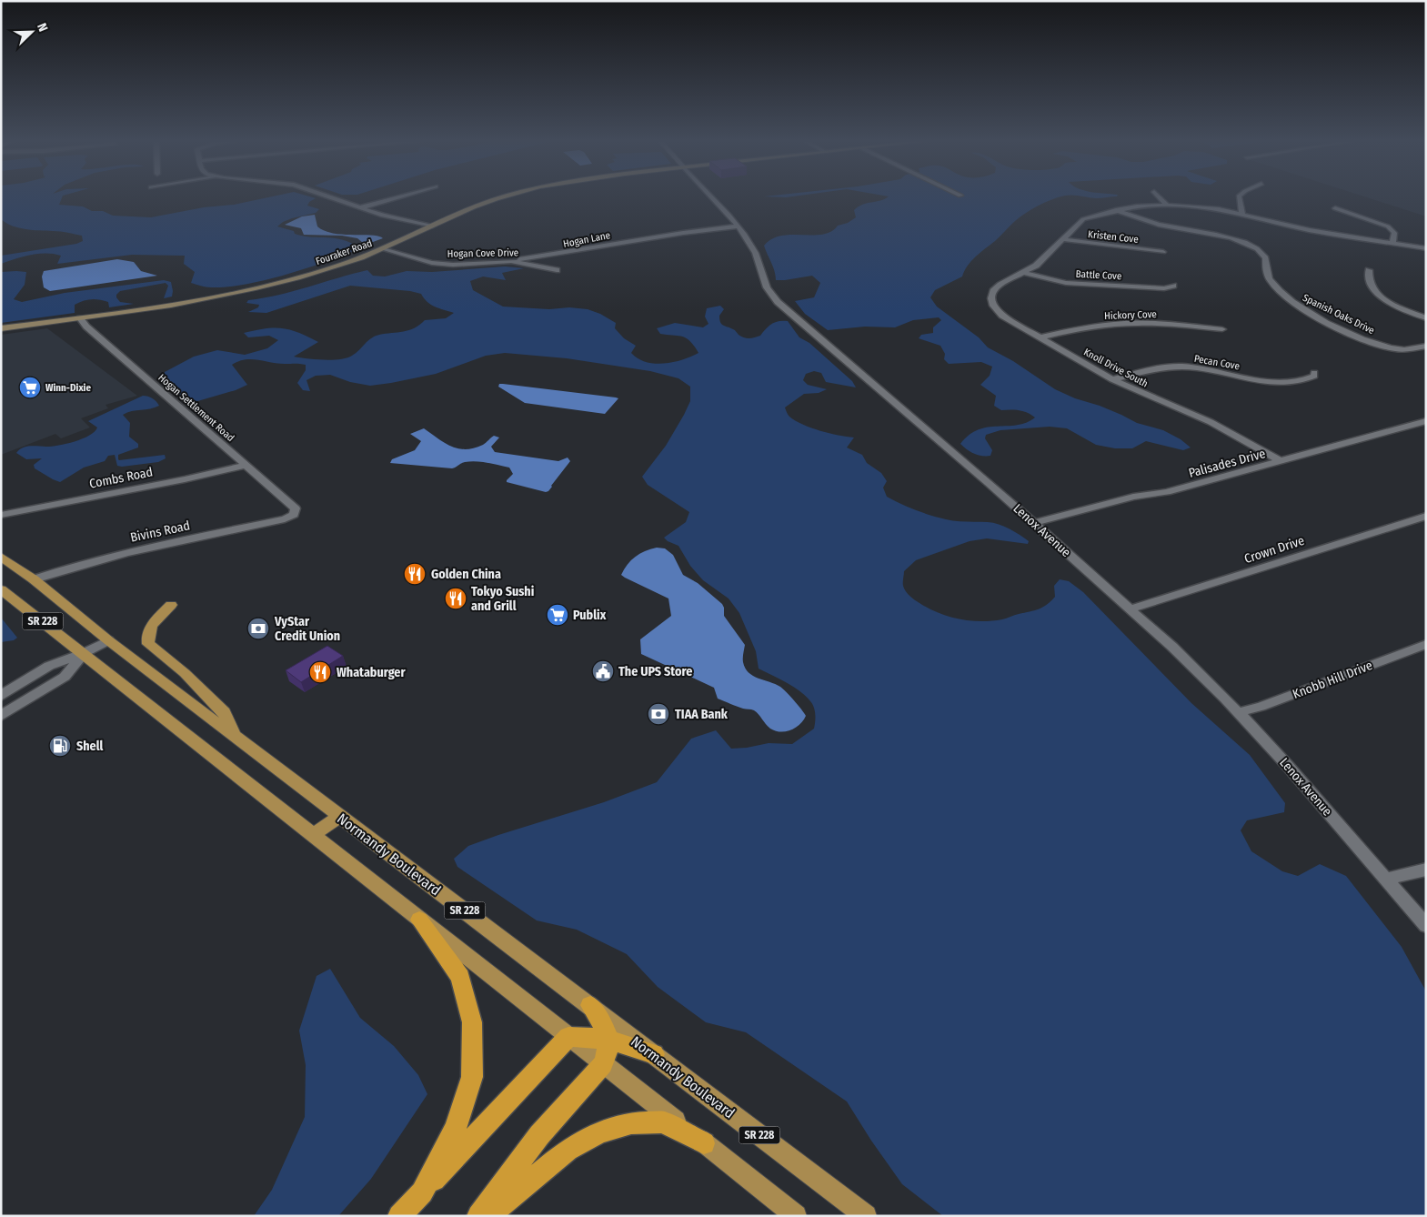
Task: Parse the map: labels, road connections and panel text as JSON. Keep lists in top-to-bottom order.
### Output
{
  "streets": {
    "main road": ["Fouraker Road", "SR 228", "Normandy Boulevard"],
    "street": [
      "Kristen Cove",
      "Hogan Lane",
      "Hogan Cove Drive",
      "Battle Cove",
      "Spanish Oaks Drive",
      "Hickory Cove",
      "Pecan Cove",
      "Knoll Drive South",
      "Hogan Settlement Road",
      "Palisades Drive",
      "Combs Road",
      "Lenox Avenue",
      "Bivins Road",
      "Crown Drive",
      "Knobb Hill Drive"
    ]
  },
  "crossings": [
    ["Hogan Lane", "Lenox Avenue"],
    ["Fouraker Road", "Hogan Cove Drive"],
    ["Fouraker Road", "Hogan Settlement Road"],
    ["Battle Cove", "Knoll Drive South"],
    ["Hickory Cove", "Knoll Drive South"],
    ["Pecan Cove", "Knoll Drive South"],
    ["Knoll Drive South", "Palisades Drive"],
    ["Hogan Settlement Road", "Combs Road"],
    ["Hogan Settlement Road", "Bivins Road"],
    ["Palisades Drive", "Lenox Avenue"],
    ["Lenox Avenue", "Crown Drive"],
    ["Lenox Avenue", "Knobb Hill Drive"],
    ["Bivins Road", "Normandy Boulevard"]
  ],
  "places": {
    "supermarket": ["Winn-Dixie", "Publix"],
    "restaurant": ["Golden China", "Tokyo Sushi and Grill", "Whataburger"],
    "bank": ["VyStar Credit Union", "TIAA Bank"],
    "public building": ["The UPS Store"],
    "fuel station": ["Shell"]
  },
  "north": "top right"
}
